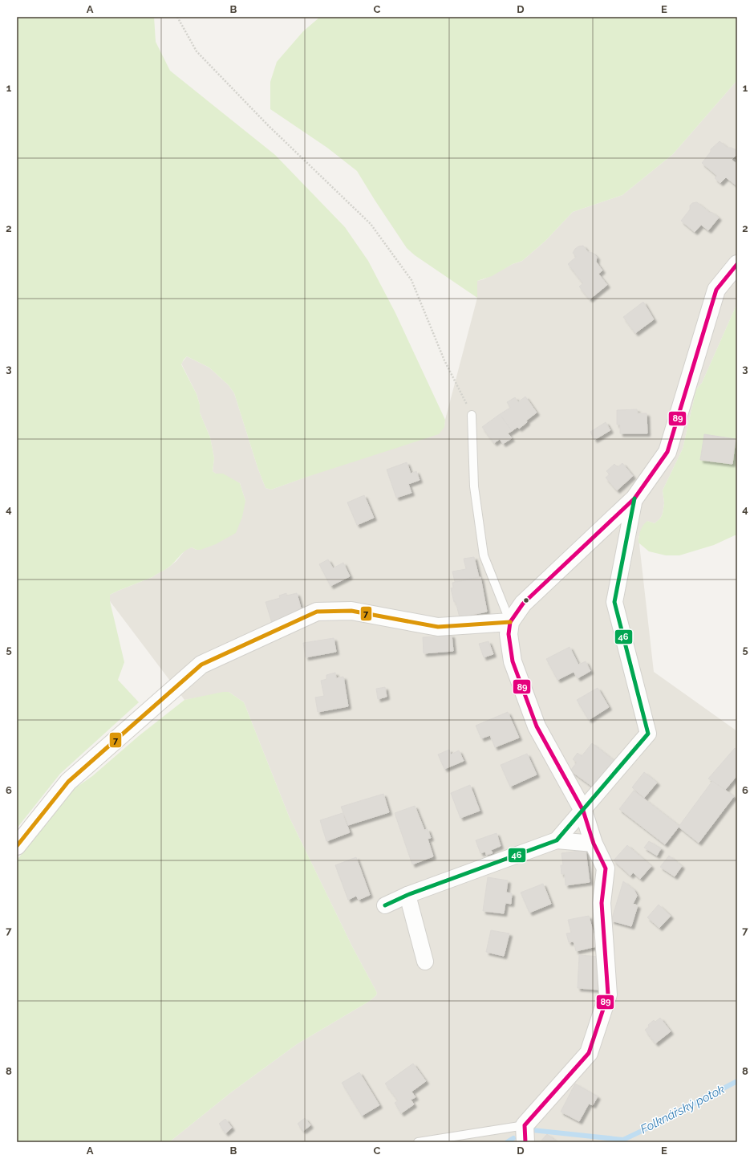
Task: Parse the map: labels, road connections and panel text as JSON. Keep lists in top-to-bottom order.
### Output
{
  "water": ["Folknářský potok"],
  "lines": ["transit line 89", "transit line 46", "transit line 7"],
  "grid": {
    "columns": [
      "A",
      "B",
      "C",
      "D",
      "E"
    ],
    "rows": [
      "1",
      "2",
      "3",
      "4",
      "5",
      "6",
      "7",
      "8"
    ]
  }
}
